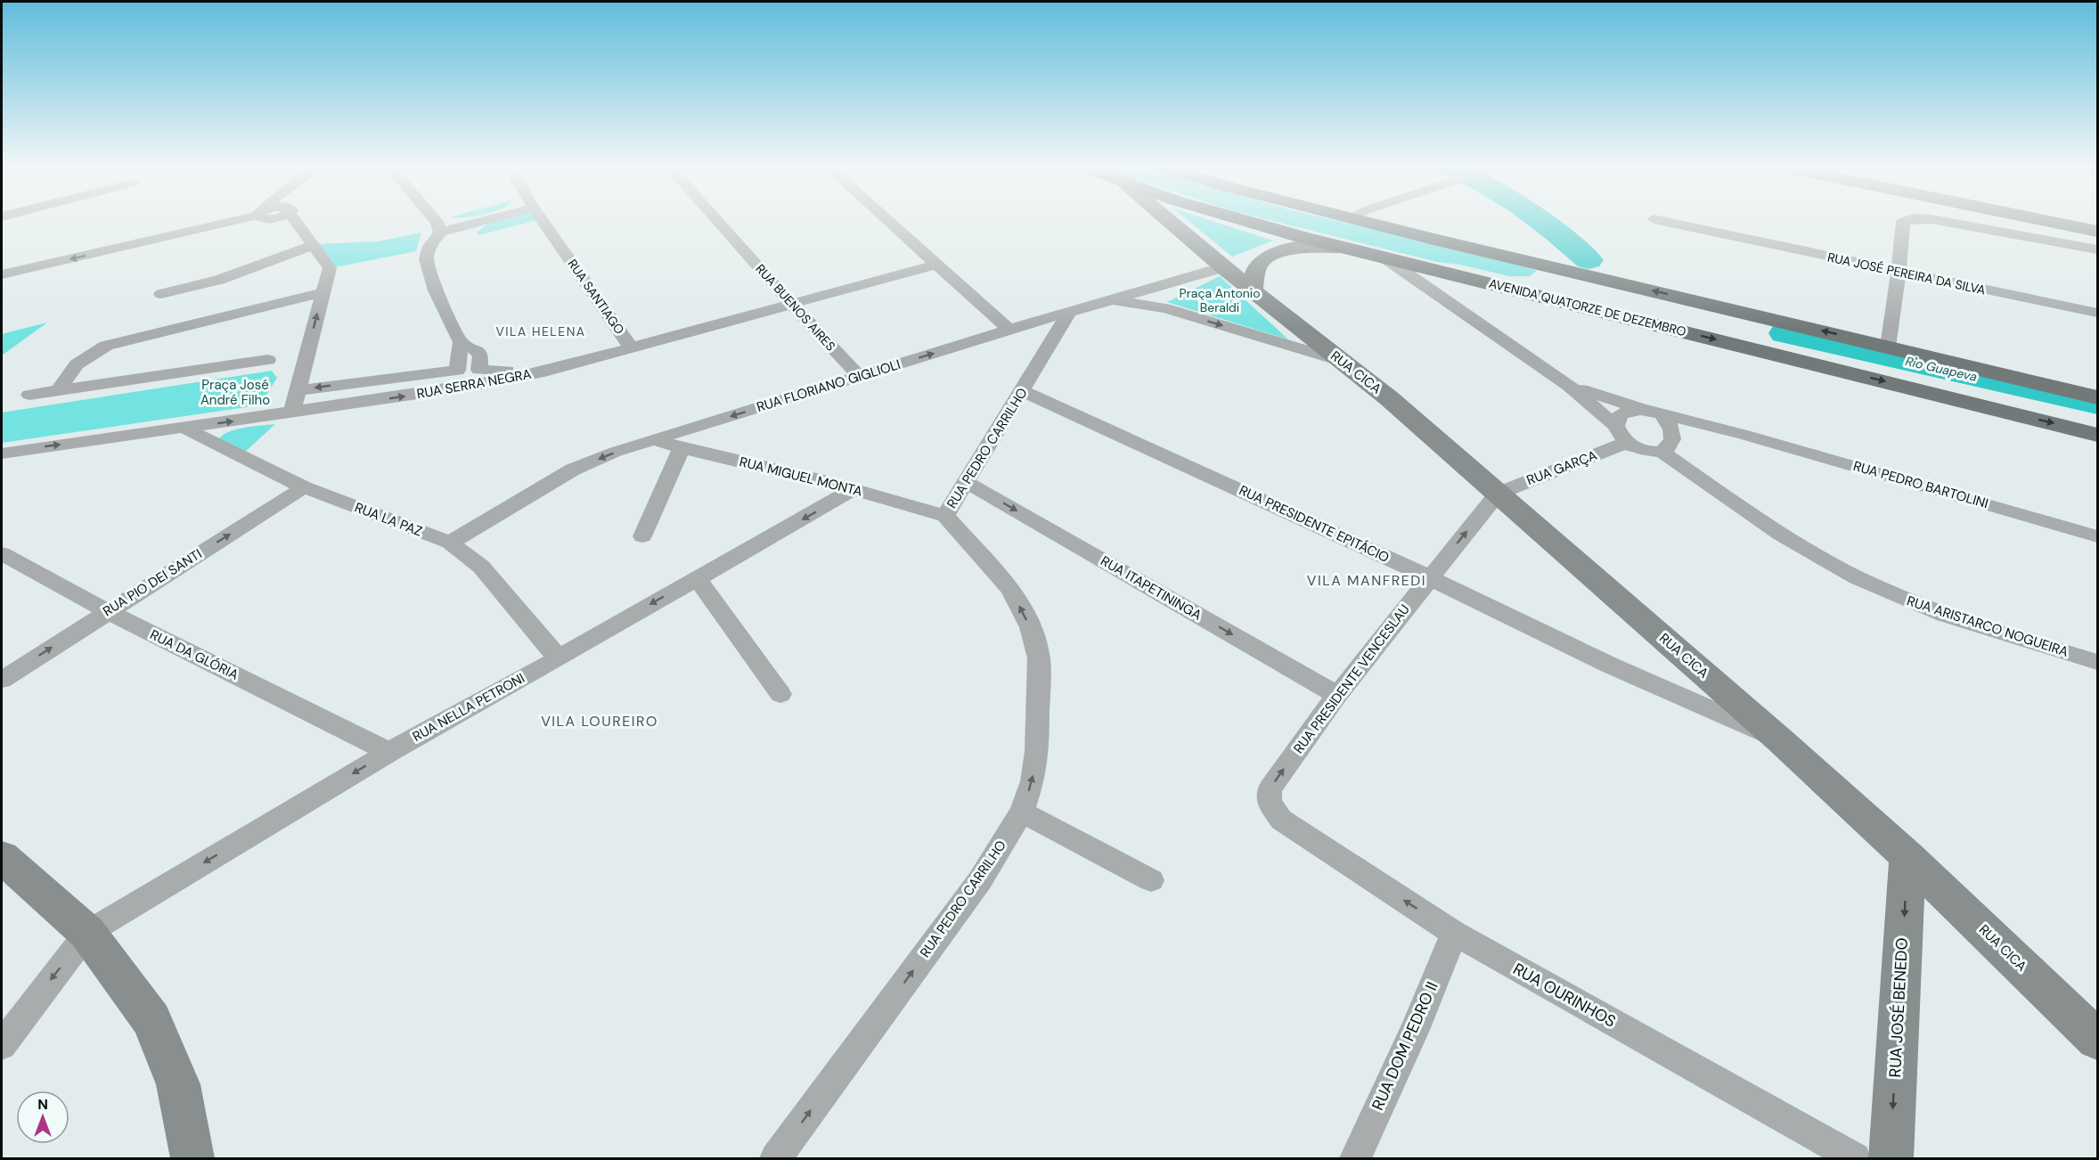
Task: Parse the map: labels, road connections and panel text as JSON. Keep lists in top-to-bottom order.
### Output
{
  "streets": {
    "main road": ["AVENIDA QUATORZE DE DEZEMBRO"],
    "street": [
      "RUA JOSÉ PEREIRA DA SILVA",
      "RUA SANTIAGO",
      "RUA BUENOS AIRES",
      "RUA CICA",
      "RUA SERRA NEGRA",
      "RUA FLORIANO GIGLIOLI",
      "RUA PEDRO CARRILHO",
      "RUA GARÇA",
      "RUA MIGUEL MONTA",
      "RUA PEDRO BARTOLINI",
      "RUA LA PAZ",
      "RUA PRESIDENTE EPITÁCIO",
      "RUA PIO DEI SANTI",
      "RUA ITAPETININGA",
      "RUA ARISTARCO NOGUEIRA",
      "RUA DA GLÓRIA",
      "RUA PRESIDENTE VENCESLAU",
      "RUA NELLA PETRONI",
      "RUA OURINHOS",
      "RUA JOSÉ BENEDO",
      "RUA DOM PEDRO II"
    ]
  },
  "crossings": [
    ["RUA SANTIAGO", "RUA SERRA NEGRA"],
    ["RUA BUENOS AIRES", "RUA SERRA NEGRA"],
    ["RUA BUENOS AIRES", "RUA FLORIANO GIGLIOLI"],
    ["RUA CICA", "RUA FLORIANO GIGLIOLI"],
    ["RUA CICA", "RUA GARÇA"],
    ["RUA CICA", "RUA PRESIDENTE EPITÁCIO"],
    ["RUA CICA", "RUA PRESIDENTE VENCESLAU"],
    ["RUA CICA", "RUA JOSÉ BENEDO"],
    ["RUA SERRA NEGRA", "RUA LA PAZ"],
    ["RUA FLORIANO GIGLIOLI", "RUA PEDRO CARRILHO"],
    ["RUA FLORIANO GIGLIOLI", "RUA MIGUEL MONTA"],
    ["RUA FLORIANO GIGLIOLI", "RUA LA PAZ"],
    ["RUA PEDRO CARRILHO", "RUA MIGUEL MONTA"],
    ["RUA PEDRO CARRILHO", "RUA PRESIDENTE EPITÁCIO"],
    ["RUA PEDRO CARRILHO", "RUA ITAPETININGA"],
    ["RUA GARÇA", "RUA PEDRO BARTOLINI"],
    ["RUA GARÇA", "RUA ARISTARCO NOGUEIRA"],
    ["RUA GARÇA", "RUA PRESIDENTE VENCESLAU"],
    ["RUA MIGUEL MONTA", "RUA NELLA PETRONI"],
    ["RUA PEDRO BARTOLINI", "RUA ARISTARCO NOGUEIRA"],
    ["RUA LA PAZ", "RUA PIO DEI SANTI"],
    ["RUA LA PAZ", "RUA NELLA PETRONI"],
    ["RUA PRESIDENTE EPITÁCIO", "RUA PRESIDENTE VENCESLAU"],
    ["RUA PIO DEI SANTI", "RUA DA GLÓRIA"],
    ["RUA ITAPETININGA", "RUA PRESIDENTE VENCESLAU"],
    ["RUA DA GLÓRIA", "RUA NELLA PETRONI"],
    ["RUA PRESIDENTE VENCESLAU", "RUA OURINHOS"],
    ["RUA OURINHOS", "RUA DOM PEDRO II"]
  ],
  "one_way": [
    "RUA PEDRO CARRILHO",
    "RUA ITAPETININGA",
    "RUA PRESIDENTE VENCESLAU",
    "RUA NELLA PETRONI",
    "RUA JOSÉ BENEDO"
  ],
  "districts": ["VILA HELENA", "VILA MANFREDI", "VILA LOUREIRO"],
  "water": ["Rio Guapeva"],
  "parks": ["Praça Antonio Beraldi", "Praça José André Filho"],
  "north": "top"
}
